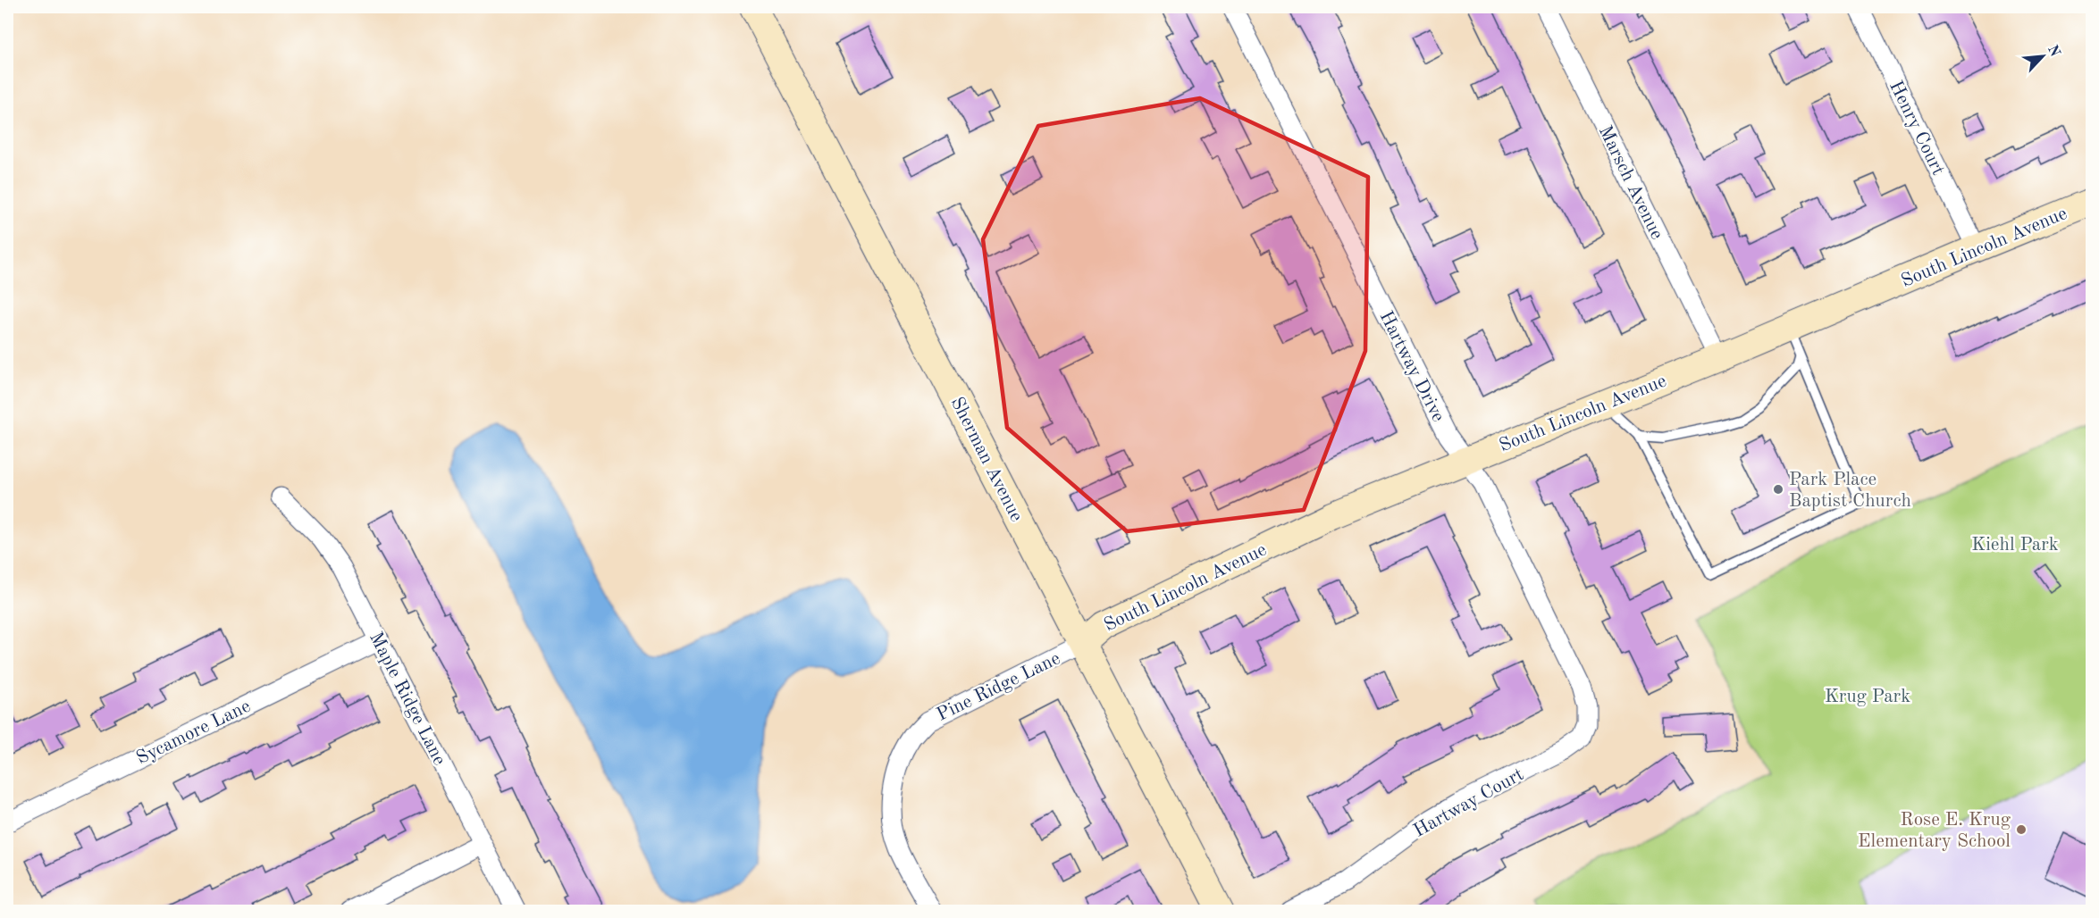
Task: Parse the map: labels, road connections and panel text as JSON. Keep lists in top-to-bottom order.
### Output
{
  "streets": {
    "street": [
      "Henry Court",
      "Marsch Avenue",
      "South Lincoln Avenue",
      "Hartway Drive",
      "Sherman Avenue",
      "Pine Ridge Lane",
      "Maple Ridge Lane",
      "Sycamore Lane",
      "Hartway Court"
    ]
  },
  "crossings": [
    ["Henry Court", "South Lincoln Avenue"],
    ["Marsch Avenue", "South Lincoln Avenue"],
    ["South Lincoln Avenue", "Hartway Drive"],
    ["South Lincoln Avenue", "Sherman Avenue"],
    ["South Lincoln Avenue", "Pine Ridge Lane"],
    ["Hartway Drive", "Hartway Court"],
    ["Sherman Avenue", "Pine Ridge Lane"],
    ["Maple Ridge Lane", "Sycamore Lane"]
  ],
  "parks": ["Kiehl Park", "Krug Park"],
  "places": ["Park Place Baptist Church", "Rose E. Krug Elementary School"],
  "north": "top right"
}
